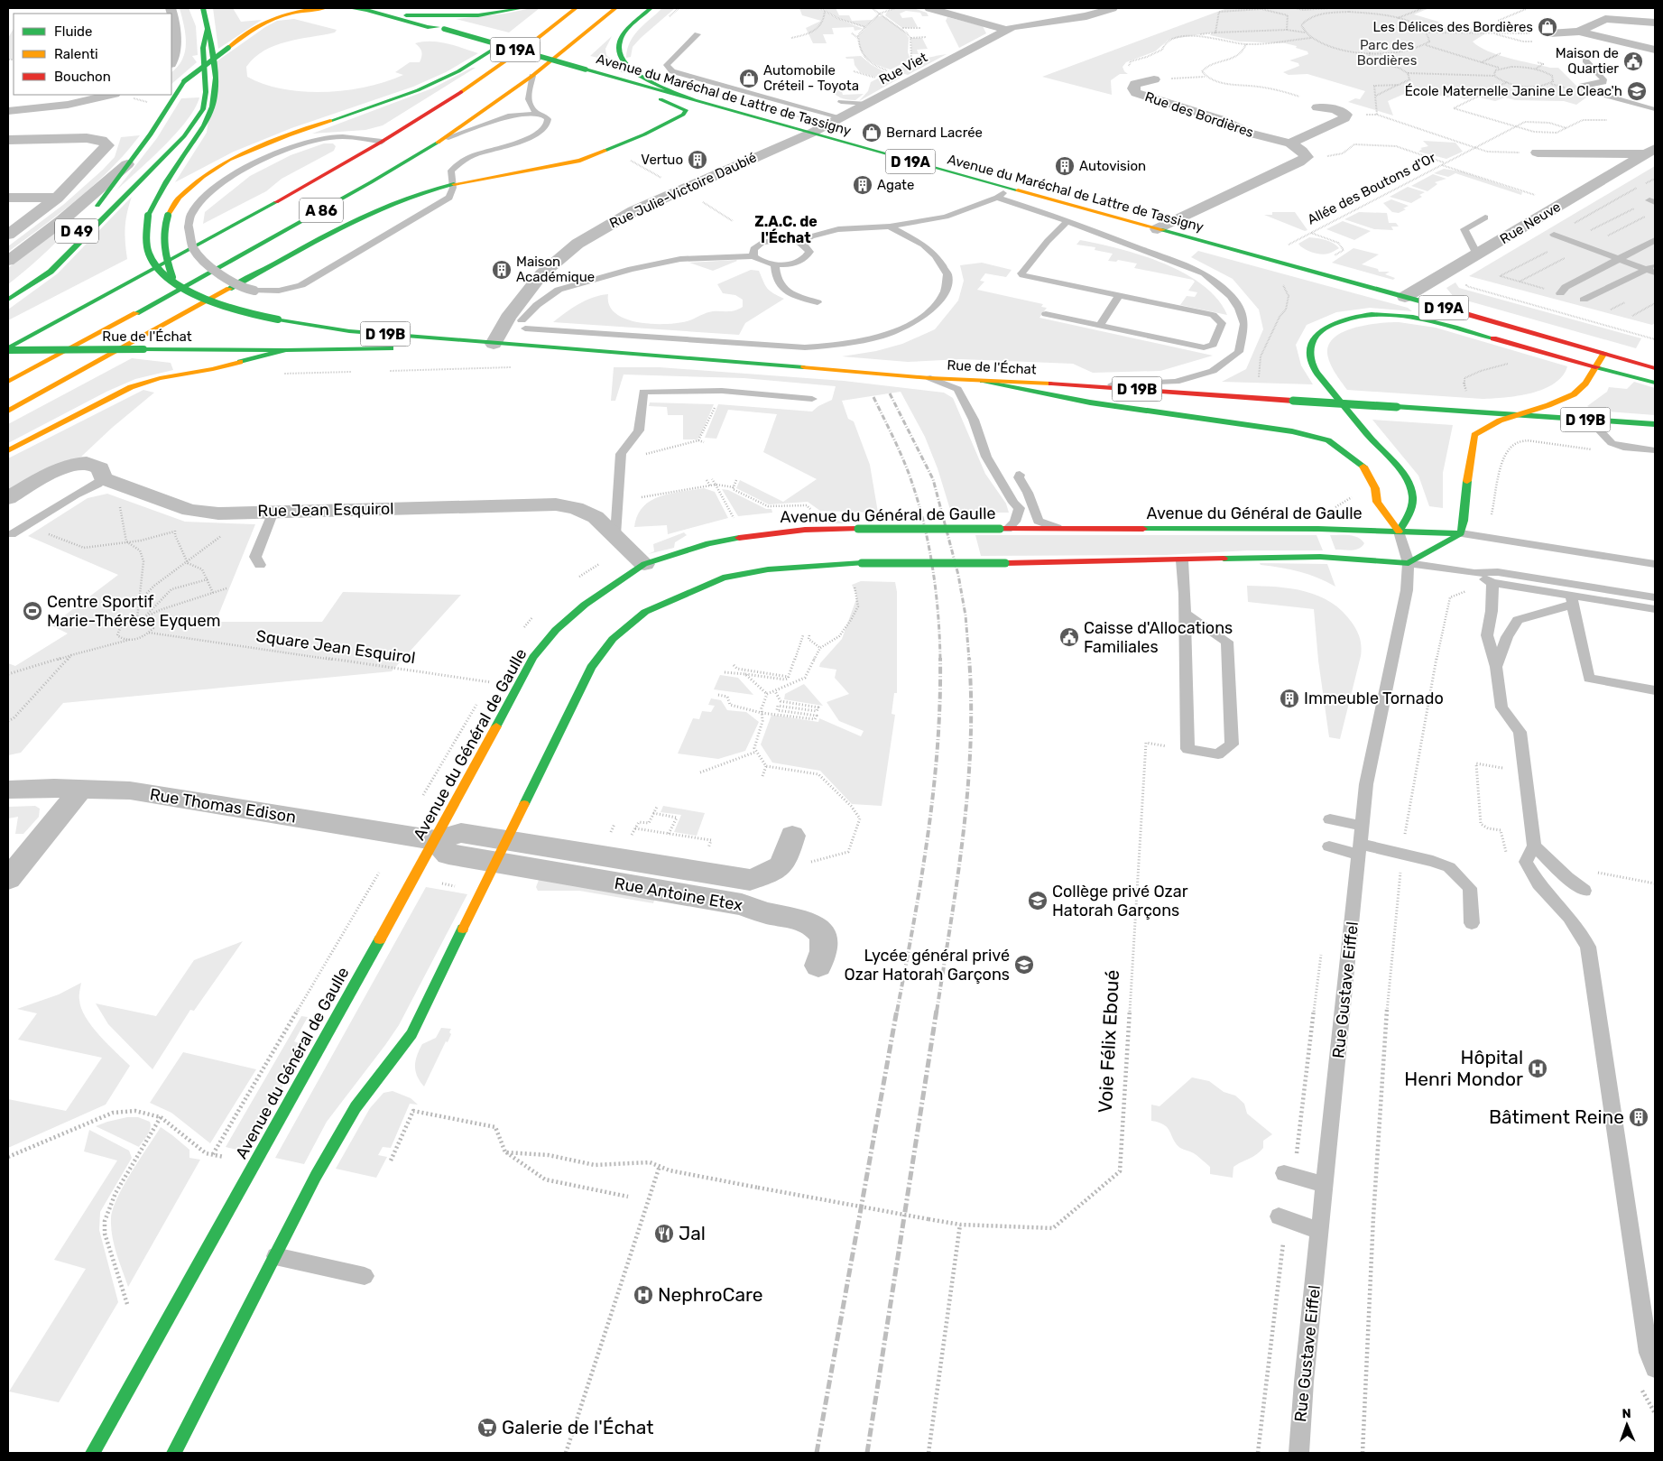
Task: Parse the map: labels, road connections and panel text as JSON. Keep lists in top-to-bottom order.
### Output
{
  "streets": {
    "main road": [
      "D 19A",
      "Avenue du Maréchal de Lattre de Tassigny",
      "A 86",
      "D 49",
      "D 19B",
      "Rue de l'Échat",
      "Avenue du Général de Gaulle"
    ],
    "street": [
      "Rue Viet",
      "Rue des Bordières",
      "Rue Julie-Victoire Daubié",
      "Rue Neuve",
      "Rue Jean Esquirol",
      "Rue Thomas Edison",
      "Rue Antoine Etex"
    ],
    "lane": ["Rue Gustave Eiffel"],
    "path": ["Allée des Boutons d'Or", "Square Jean Esquirol", "Voie Félix Eboué"]
  },
  "crossings": [
    ["D 19A", "Avenue du Maréchal de Lattre de Tassigny"],
    ["Rue Viet", "Avenue du Maréchal de Lattre de Tassigny"],
    ["Rue Viet", "Rue Julie-Victoire Daubié"],
    ["Avenue du Maréchal de Lattre de Tassigny", "Rue des Bordières"],
    ["Avenue du Maréchal de Lattre de Tassigny", "Rue Julie-Victoire Daubié"],
    ["Avenue du Maréchal de Lattre de Tassigny", "Rue Neuve"],
    ["Rue Julie-Victoire Daubié", "D 19B"],
    ["Rue Julie-Victoire Daubié", "Rue de l'Échat"],
    ["A 86", "Rue de l'Échat"],
    ["D 19B", "Rue de l'Échat"],
    ["Rue Jean Esquirol", "Avenue du Général de Gaulle"],
    ["Avenue du Général de Gaulle", "Square Jean Esquirol"],
    ["Avenue du Général de Gaulle", "Rue Thomas Edison"],
    ["Avenue du Général de Gaulle", "Rue Antoine Etex"],
    ["Avenue du Général de Gaulle", "Rue Gustave Eiffel"],
    ["Rue Thomas Edison", "Rue Antoine Etex"]
  ],
  "districts": ["Z.A.C. de l'Échat"],
  "parks": ["Parc des Bordières"],
  "places": {
    "shop": ["Les Délices des Bordières", "Automobile Créteil - Toyota", "Bernard Lacrée"],
    "public building": ["Maison de Quartier", "Caisse d'Allocations Familiales"],
    "school or university": ["École Maternelle Janine Le Cleac'h", "Collège privé Ozar Hatorah Garçons", "Lycée général privé Ozar Hatorah Garçons"],
    "building": [
      "Vertuo",
      "Autovision",
      "Agate",
      "Maison Académique",
      "Immeuble Tornado",
      "Bâtiment Reine"
    ],
    "sports": ["Centre Sportif Marie-Thérèse Eyquem"],
    "hospital": ["Hôpital Henri Mondor", "NephroCare"],
    "restaurant": ["Jal"],
    "supermarket": ["Galerie de l'Échat"]
  },
  "legend": ["Fluide", "Ralenti", "Bouchon"],
  "north": "top"
}
